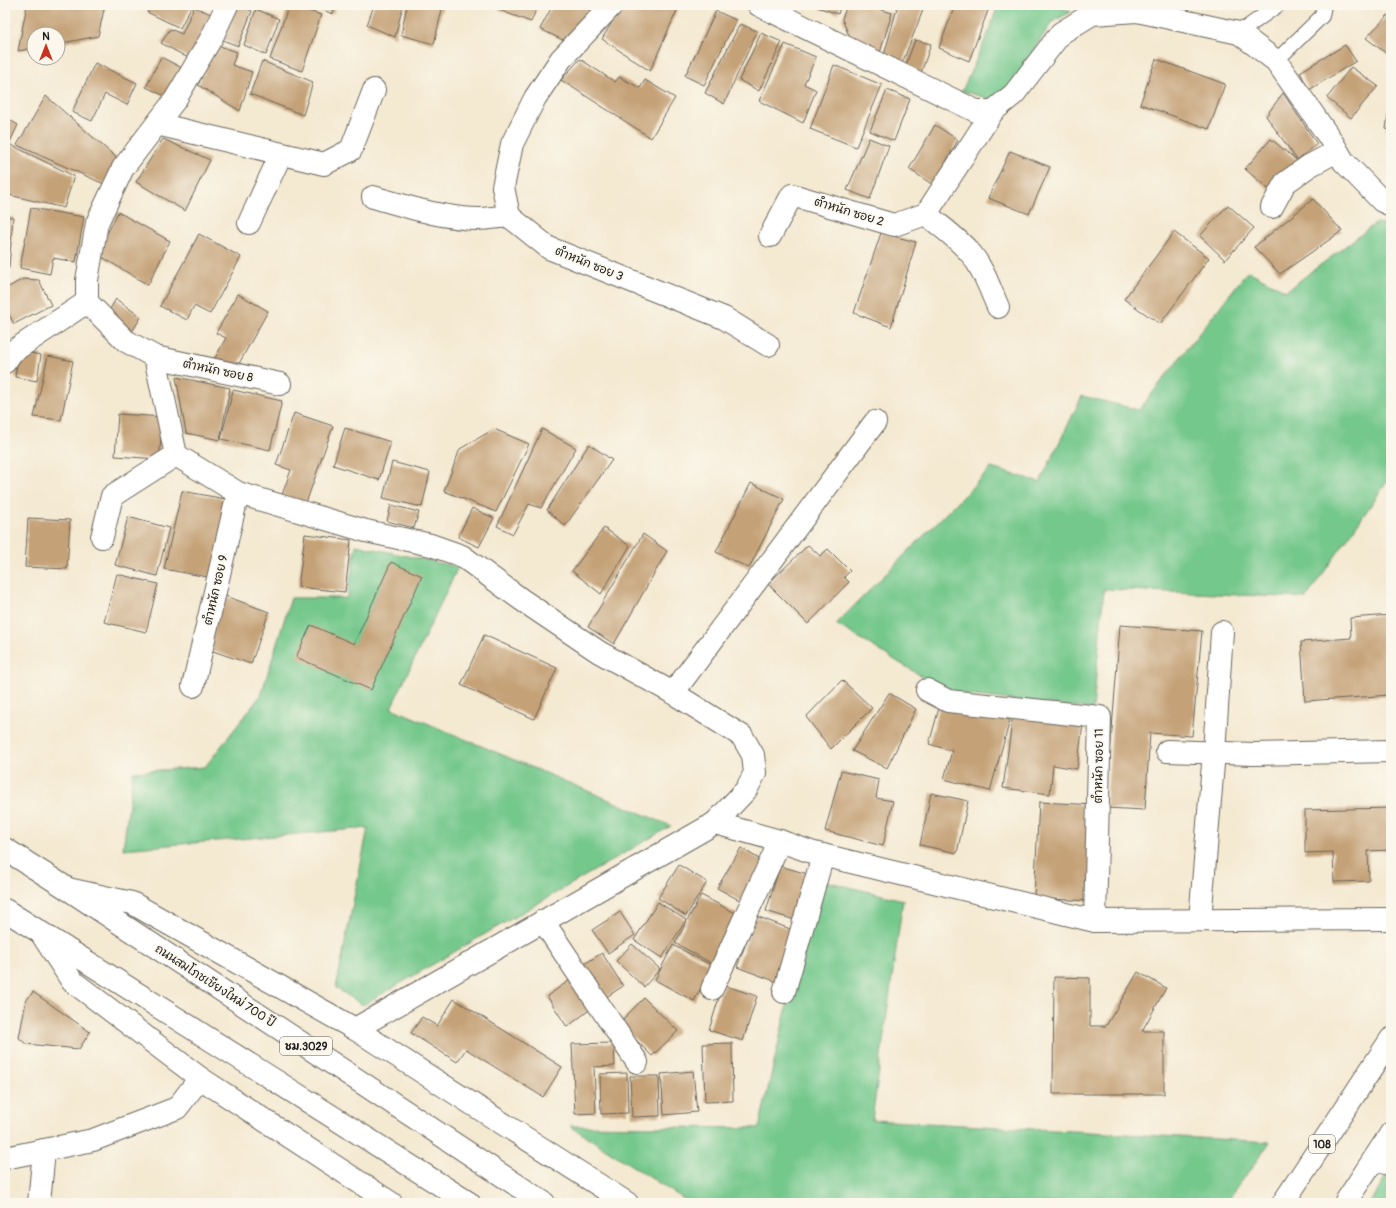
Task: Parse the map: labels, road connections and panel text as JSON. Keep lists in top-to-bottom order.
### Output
{
  "streets": {
    "street": [
      "ตำหนัก ซอย 2",
      "ตำหนัก ซอย 3",
      "ตำหนัก ซอย 8",
      "ตำหนัก ซอย 9",
      "ตำหนัก ซอย 11",
      "ถนนสมโภชเชียงใหม่ 700 ปี",
      "ชม.3029",
      "108"
    ]
  },
  "north": "top"
}
